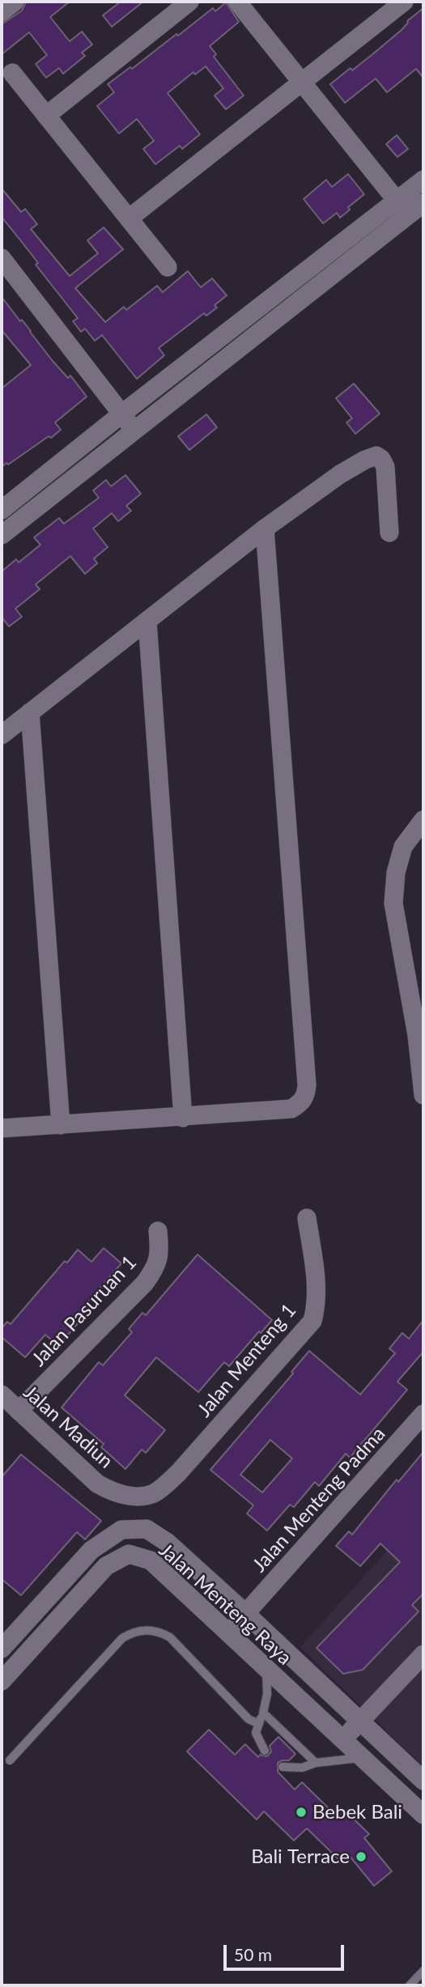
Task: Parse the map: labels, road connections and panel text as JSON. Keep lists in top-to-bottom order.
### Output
{
  "streets": {
    "street": [
      "Jalan Pasuruan 1",
      "Jalan Menteng 1",
      "Jalan Madiun",
      "Jalan Menteng Padma",
      "Jalan Menteng Raya"
    ]
  },
  "crossings": [
    ["Jalan Pasuruan 1", "Jalan Madiun"],
    ["Jalan Menteng 1", "Jalan Madiun"],
    ["Jalan Menteng Padma", "Jalan Menteng Raya"]
  ],
  "places": ["Bebek Bali", "Bali Terrace"],
  "scale_bar": "50 m"
}
